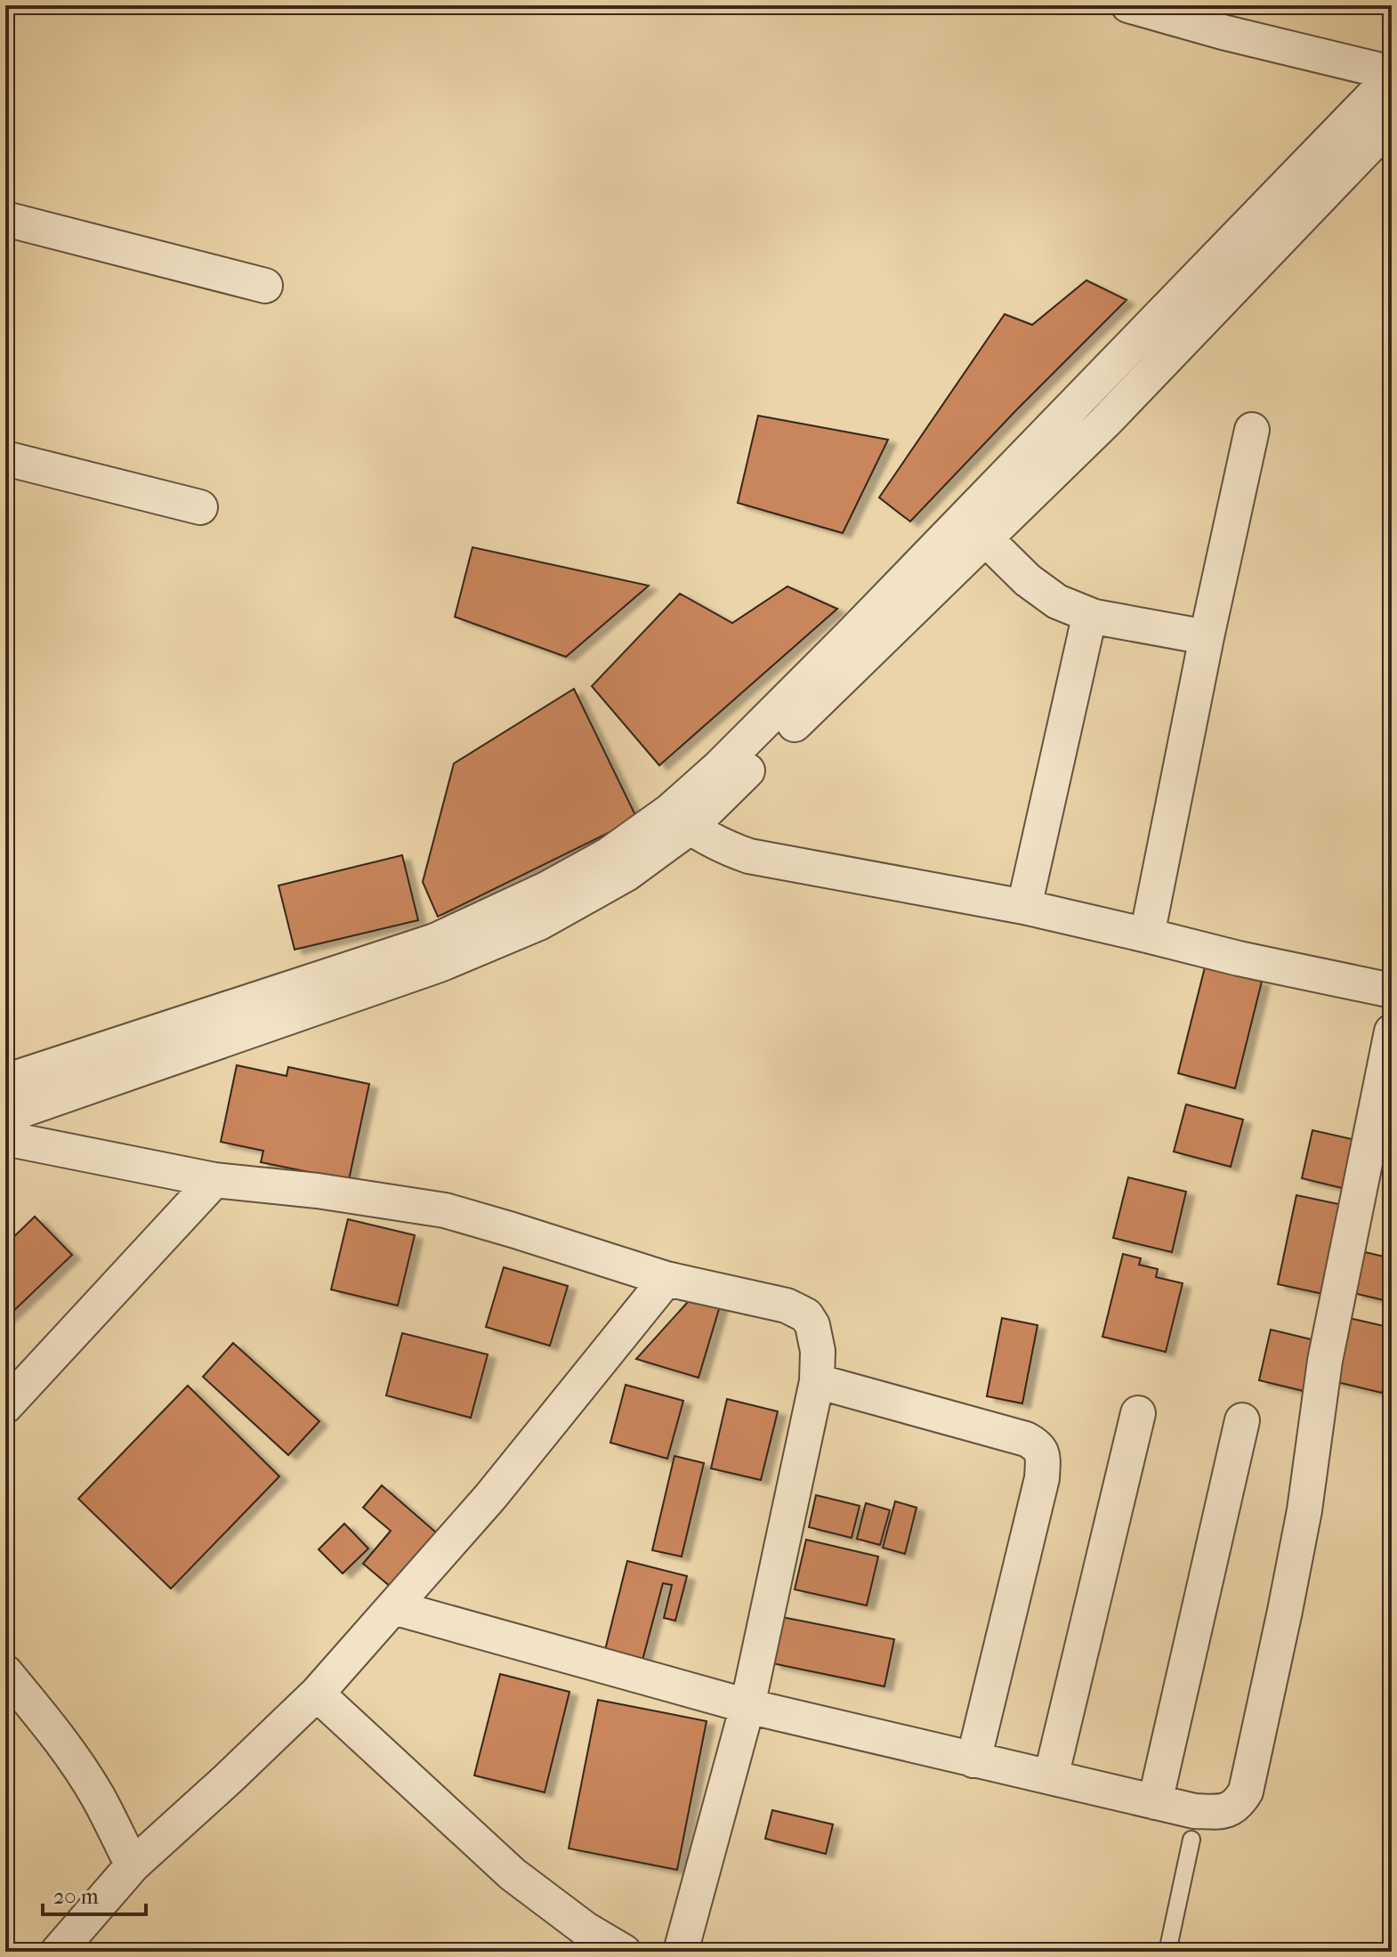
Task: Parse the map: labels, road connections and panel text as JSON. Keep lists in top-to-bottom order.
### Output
{
  "scale_bar": "20 m"
}
